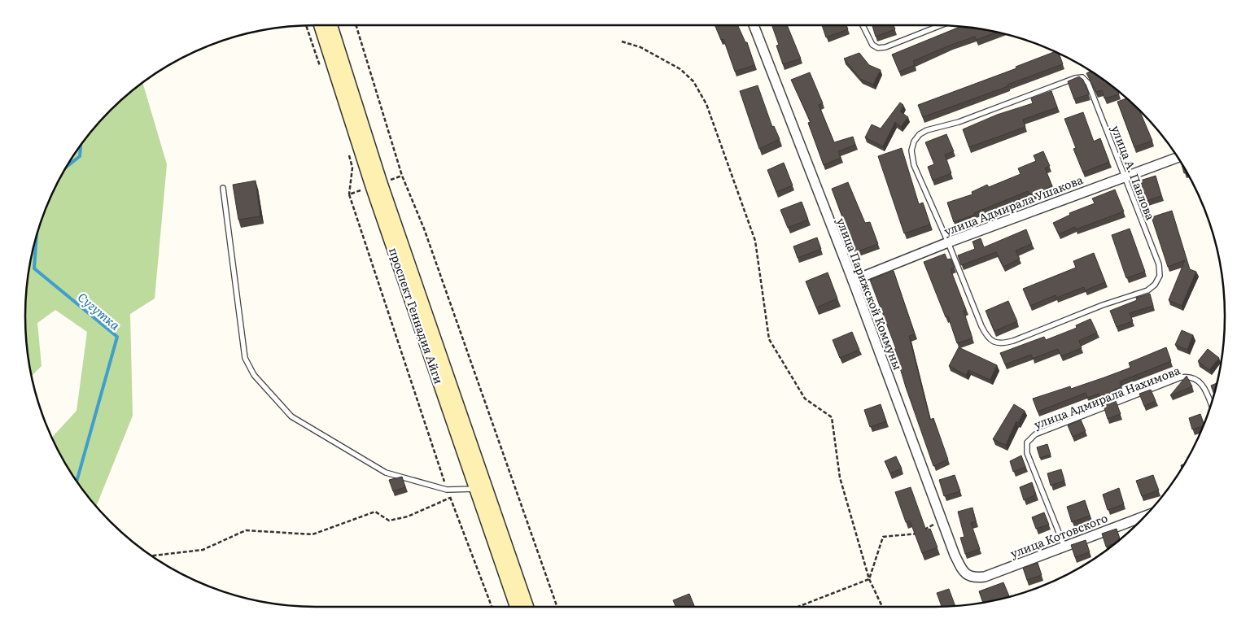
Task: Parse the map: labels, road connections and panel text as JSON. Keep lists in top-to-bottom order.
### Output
{
  "streets": {
    "main road": ["проспект Геннадия Айги"],
    "street": ["улица Адмирала Ушакова", "улица Парижской Коммуны", "улица Котовского"],
    "lane": ["улица А. Павлова", "улица Адмирала Нахимова"]
  },
  "crossings": [
    ["улица А. Павлова", "улица Адмирала Ушакова"],
    ["улица Адмирала Ушакова", "улица Парижской Коммуны"],
    ["улица Парижской Коммуны", "улица Котовского"],
    ["улица Адмирала Нахимова", "улица Котовского"]
  ],
  "water": ["Сугутка"]
}
